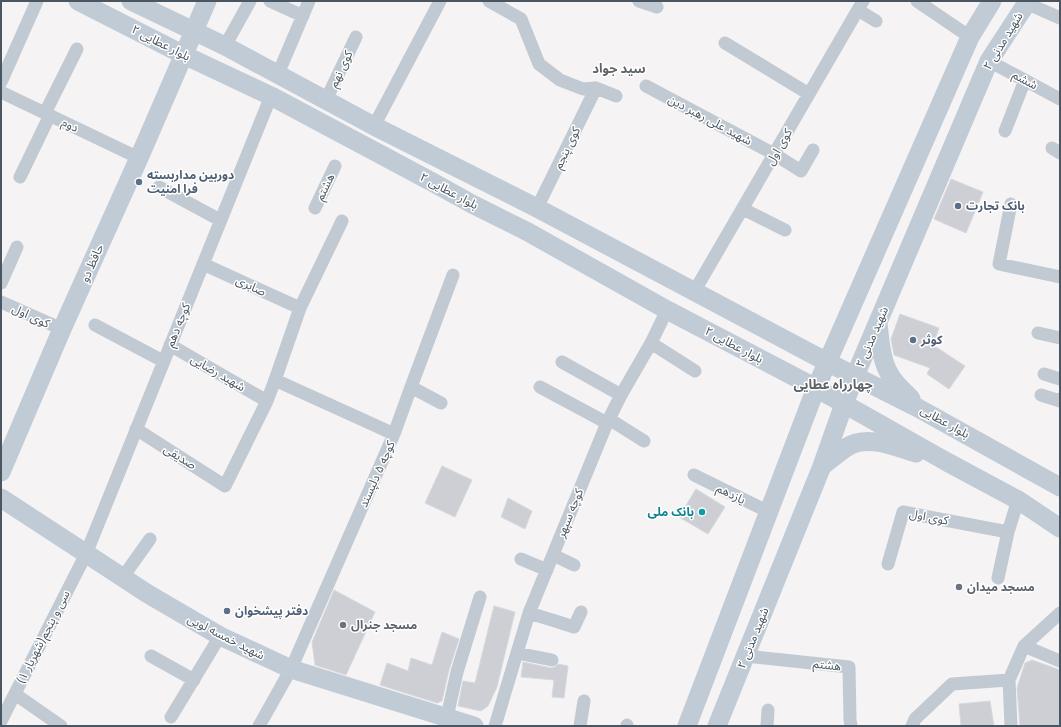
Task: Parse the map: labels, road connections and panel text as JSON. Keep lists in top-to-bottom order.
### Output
{
  "streets": {
    "street": [
      "شهید مدنی ۲",
      "بلوار عطایی ۲",
      "کوی نهم",
      "ششم",
      "شهید علی رهبر دین",
      "دوم",
      "کوی اول",
      "کوی پنجم",
      "هشتم",
      "حافظ دو",
      "صابری",
      "کوچه دهم",
      "شهید رضایی",
      "بلوار عطایی",
      "صدیقی",
      "کوچه ۵ دلپسند",
      "یازدهم",
      "کوچه سپهر",
      "سی و پنجم(شهریار ۱)",
      "شهید خمسه لویی"
    ]
  },
  "crossings": [
    ["شهید مدنی ۲", "بلوار عطایی ۲"],
    ["شهید مدنی ۲", "ششم"],
    ["شهید مدنی ۲", "هشتم"],
    ["شهید مدنی ۲", "بلوار عطایی"],
    ["بلوار عطایی ۲", "کوی نهم"],
    ["بلوار عطایی ۲", "کوی اول"],
    ["بلوار عطایی ۲", "کوی پنجم"],
    ["بلوار عطایی ۲", "حافظ دو"],
    ["بلوار عطایی ۲", "کوچه دهم"],
    ["بلوار عطایی ۲", "بلوار عطایی"],
    ["بلوار عطایی ۲", "کوچه سپهر"],
    ["شهید علی رهبر دین", "کوی اول"],
    ["دوم", "حافظ دو"],
    ["کوی اول", "حافظ دو"],
    ["صابری", "کوچه دهم"],
    ["کوچه دهم", "شهید رضایی"],
    ["کوچه دهم", "صدیقی"],
    ["کوچه دهم", "سی و پنجم(شهریار ۱)"],
    ["کوچه دهم", "شهید خمسه لویی"],
    ["شهید رضایی", "صدیقی"],
    ["کوچه ۵ دلپسند", "شهید خمسه لویی"],
    ["سی و پنجم(شهریار ۱)", "شهید خمسه لویی"]
  ],
  "districts": ["سید جواد", "چهارراه عطایی"],
  "places": [
    "دوربین مداربسته فرا امنیت",
    "بانک تجارت",
    "کوثر",
    "بانک ملی",
    "مسجد میدان",
    "دفتر پیشخوان",
    "مسجد جنرال"
  ]
}
